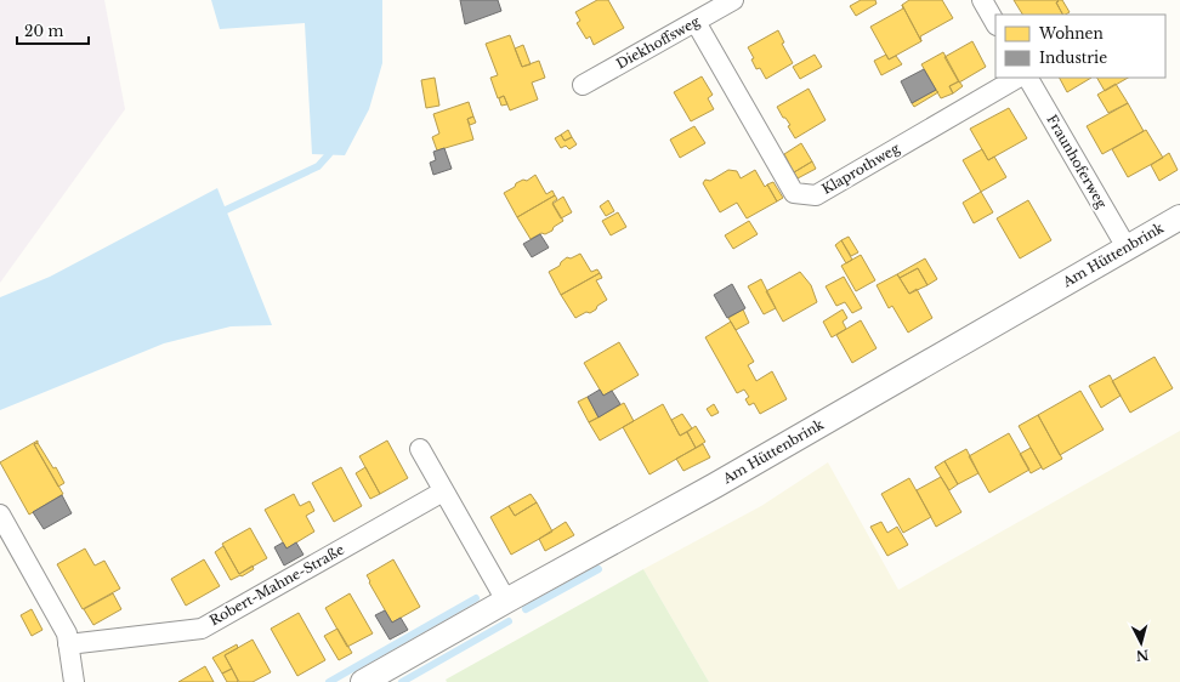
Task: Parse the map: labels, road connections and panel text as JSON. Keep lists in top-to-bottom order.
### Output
{
  "streets": {
    "street": [
      "Diekhoffsweg",
      "Fraunhoferweg",
      "Klaprothweg",
      "Am Hüttenbrink",
      "Robert-Mahne-Straße"
    ]
  },
  "crossings": [
    ["Diekhoffsweg", "Klaprothweg"],
    ["Fraunhoferweg", "Am Hüttenbrink"]
  ],
  "legend": ["Wohnen", "Industrie"],
  "scale_bar": "20 m",
  "north": "bottom"
}
